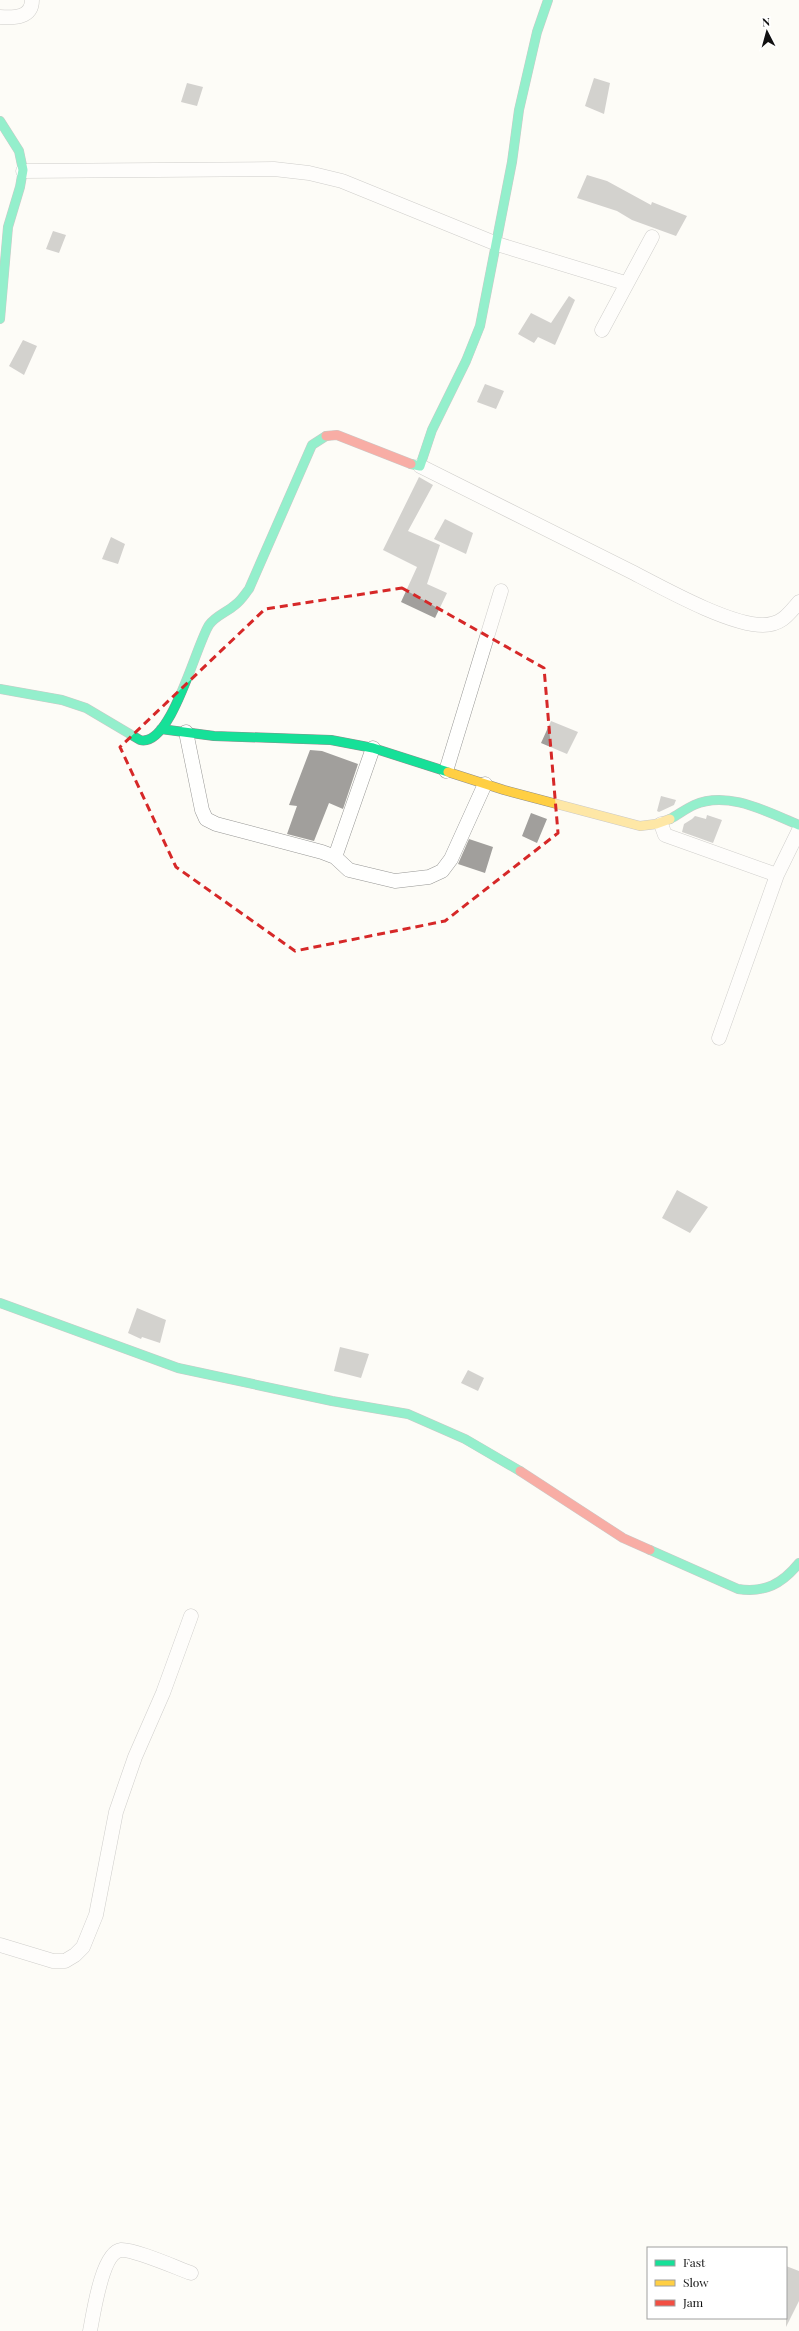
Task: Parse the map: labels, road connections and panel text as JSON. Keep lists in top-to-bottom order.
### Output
{
  "legend": ["Fast", "Slow", "Jam"],
  "north": "top"
}
